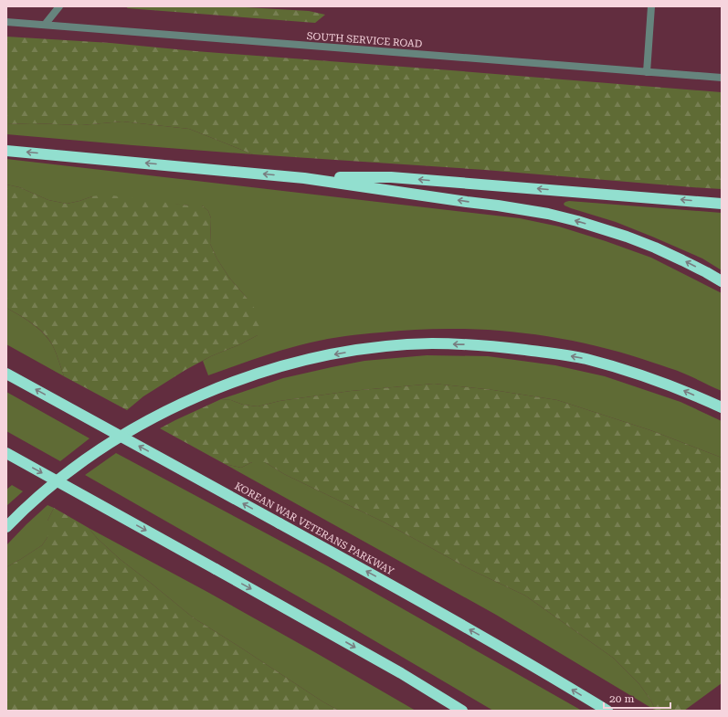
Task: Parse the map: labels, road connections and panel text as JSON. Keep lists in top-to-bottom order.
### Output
{
  "streets": {
    "highway": ["KOREAN WAR VETERANS PARKWAY"],
    "street": ["SOUTH SERVICE ROAD"]
  },
  "scale_bar": "20 m"
}
